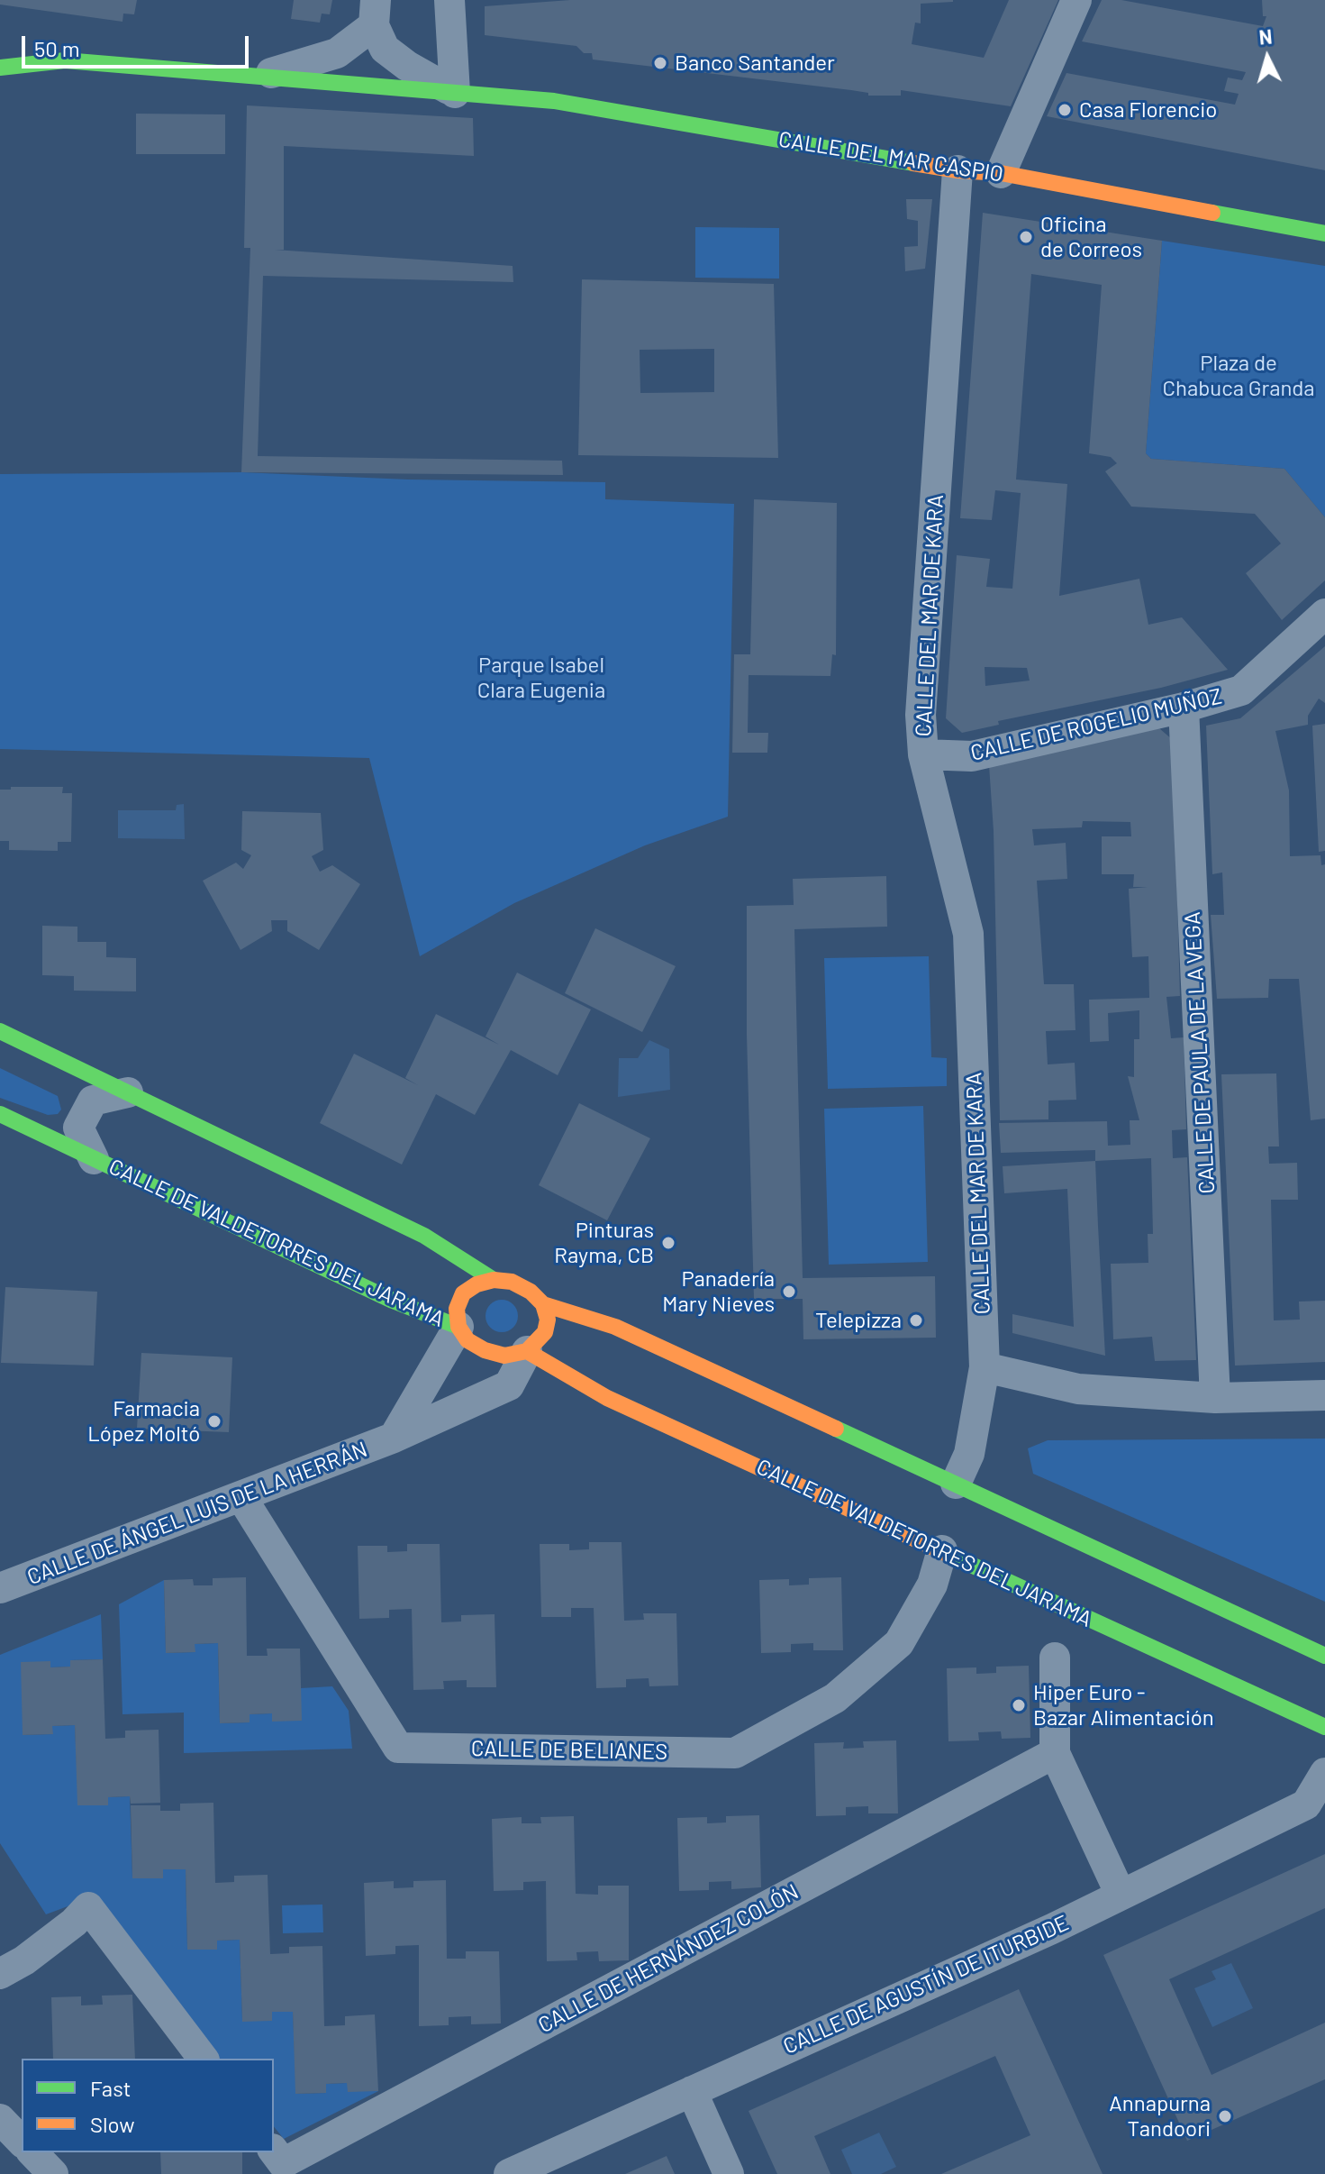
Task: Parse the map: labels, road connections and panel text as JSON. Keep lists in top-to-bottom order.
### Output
{
  "streets": {
    "street": [
      "CALLE DEL MAR CASPIO",
      "CALLE DEL MAR DE KARA",
      "CALLE DE ROGELIO MUÑOZ",
      "CALLE DE PAULA DE LA VEGA",
      "CALLE DE VALDETORRES DEL JARAMA",
      "CALLE DE ÁNGEL LUIS DE LA HERRÁN",
      "CALLE DE BELIANES",
      "CALLE DE HERNÁNDEZ COLÓN",
      "CALLE DE AGUSTÍN DE ITURBIDE"
    ]
  },
  "crossings": [
    ["CALLE DEL MAR CASPIO", "CALLE DEL MAR DE KARA"],
    ["CALLE DEL MAR DE KARA", "CALLE DE ROGELIO MUÑOZ"],
    ["CALLE DE ROGELIO MUÑOZ", "CALLE DE PAULA DE LA VEGA"],
    ["CALLE DE VALDETORRES DEL JARAMA", "CALLE DE ÁNGEL LUIS DE LA HERRÁN"],
    ["CALLE DE VALDETORRES DEL JARAMA", "CALLE DE BELIANES"],
    ["CALLE DE ÁNGEL LUIS DE LA HERRÁN", "CALLE DE BELIANES"]
  ],
  "parks": ["Plaza de Chabuca Granda", "Parque Isabel Clara Eugenia"],
  "places": [
    "Banco Santander",
    "Casa Florencio",
    "Oficina de Correos",
    "Pinturas Rayma, CB",
    "Panadería Mary Nieves",
    "Telepizza",
    "Farmacia López Moltó",
    "Hiper Euro - Bazar Alimentación",
    "Annapurna Tandoori"
  ],
  "legend": ["Fast", "Slow"],
  "scale_bar": "50 m",
  "north": "top"
}
